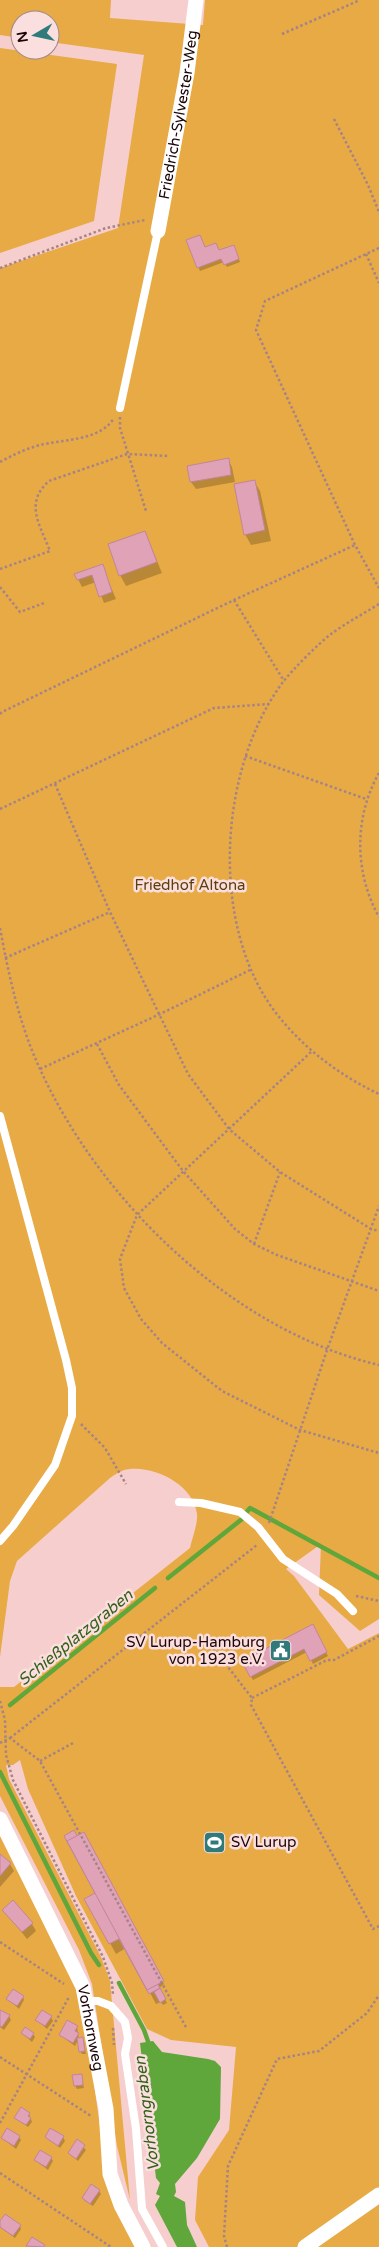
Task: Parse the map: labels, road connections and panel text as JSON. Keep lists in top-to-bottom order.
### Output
{
  "streets": {
    "street": ["Friedrich-Sylvester-Weg", "Vorhornweg"]
  },
  "water": ["Schießplatzgraben", "Vorhorngraben"],
  "parks": ["Friedhof Altona"],
  "places": {
    "public building": ["SV Lurup-Hamburg von 1923 e.V."],
    "sports": ["SV Lurup"]
  },
  "north": "left"
}
